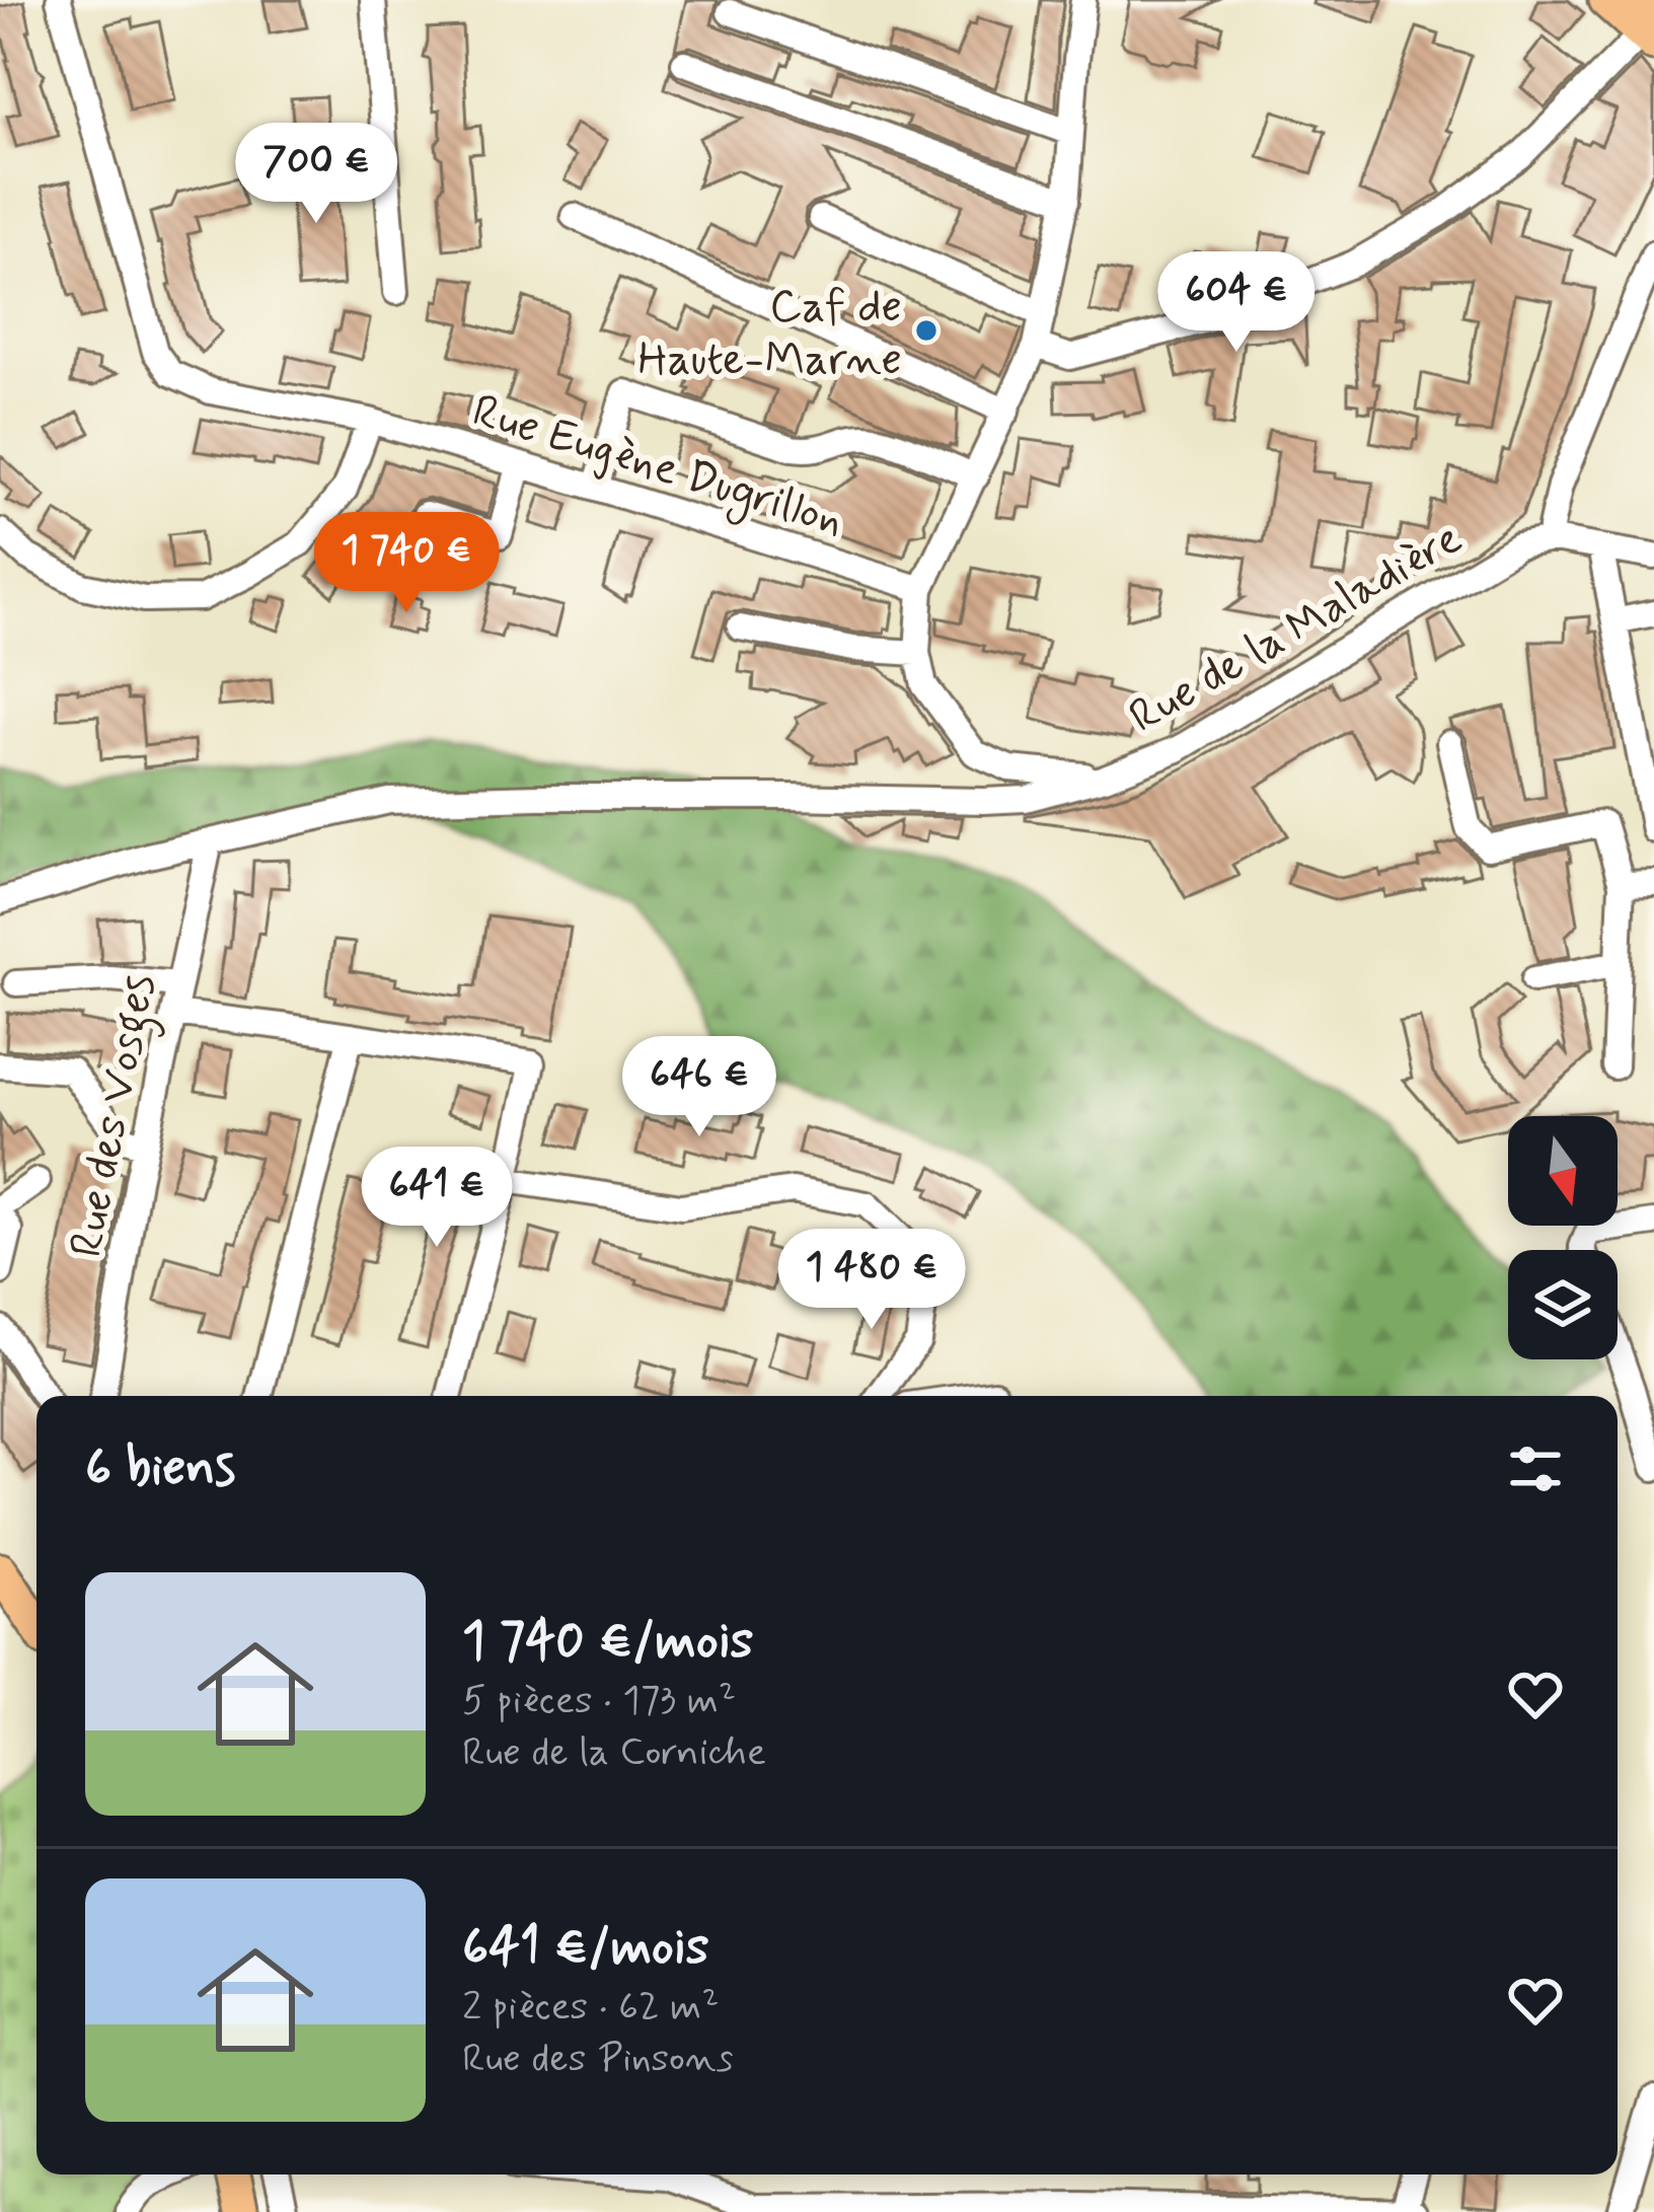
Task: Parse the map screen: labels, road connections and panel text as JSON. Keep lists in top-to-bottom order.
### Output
{
  "streets": {
    "street": ["Rue Eugène Dugrillon", "Rue de la Maladière", "Rue des Vosges"]
  },
  "crossings": [
    ["Rue de la Maladière", "Rue des Vosges"]
  ],
  "places": ["Caf de Haute-Marne"],
  "north": "bottom",
  "page": {
    "price": [
      "700 €",
      "604 €",
      "1 740 €",
      "646 €",
      "641 €",
      "1 480 €"
    ],
    "heading": "6 biens",
    "list": [
      {
        "name": "1 740 €/mois",
        "note": "5 pièces · 173 m² · Rue de la Corniche"
      },
      {
        "name": "641 €/mois",
        "note": "2 pièces · 62 m² · Rue des Pinsons"
      }
    ]
  }
}
